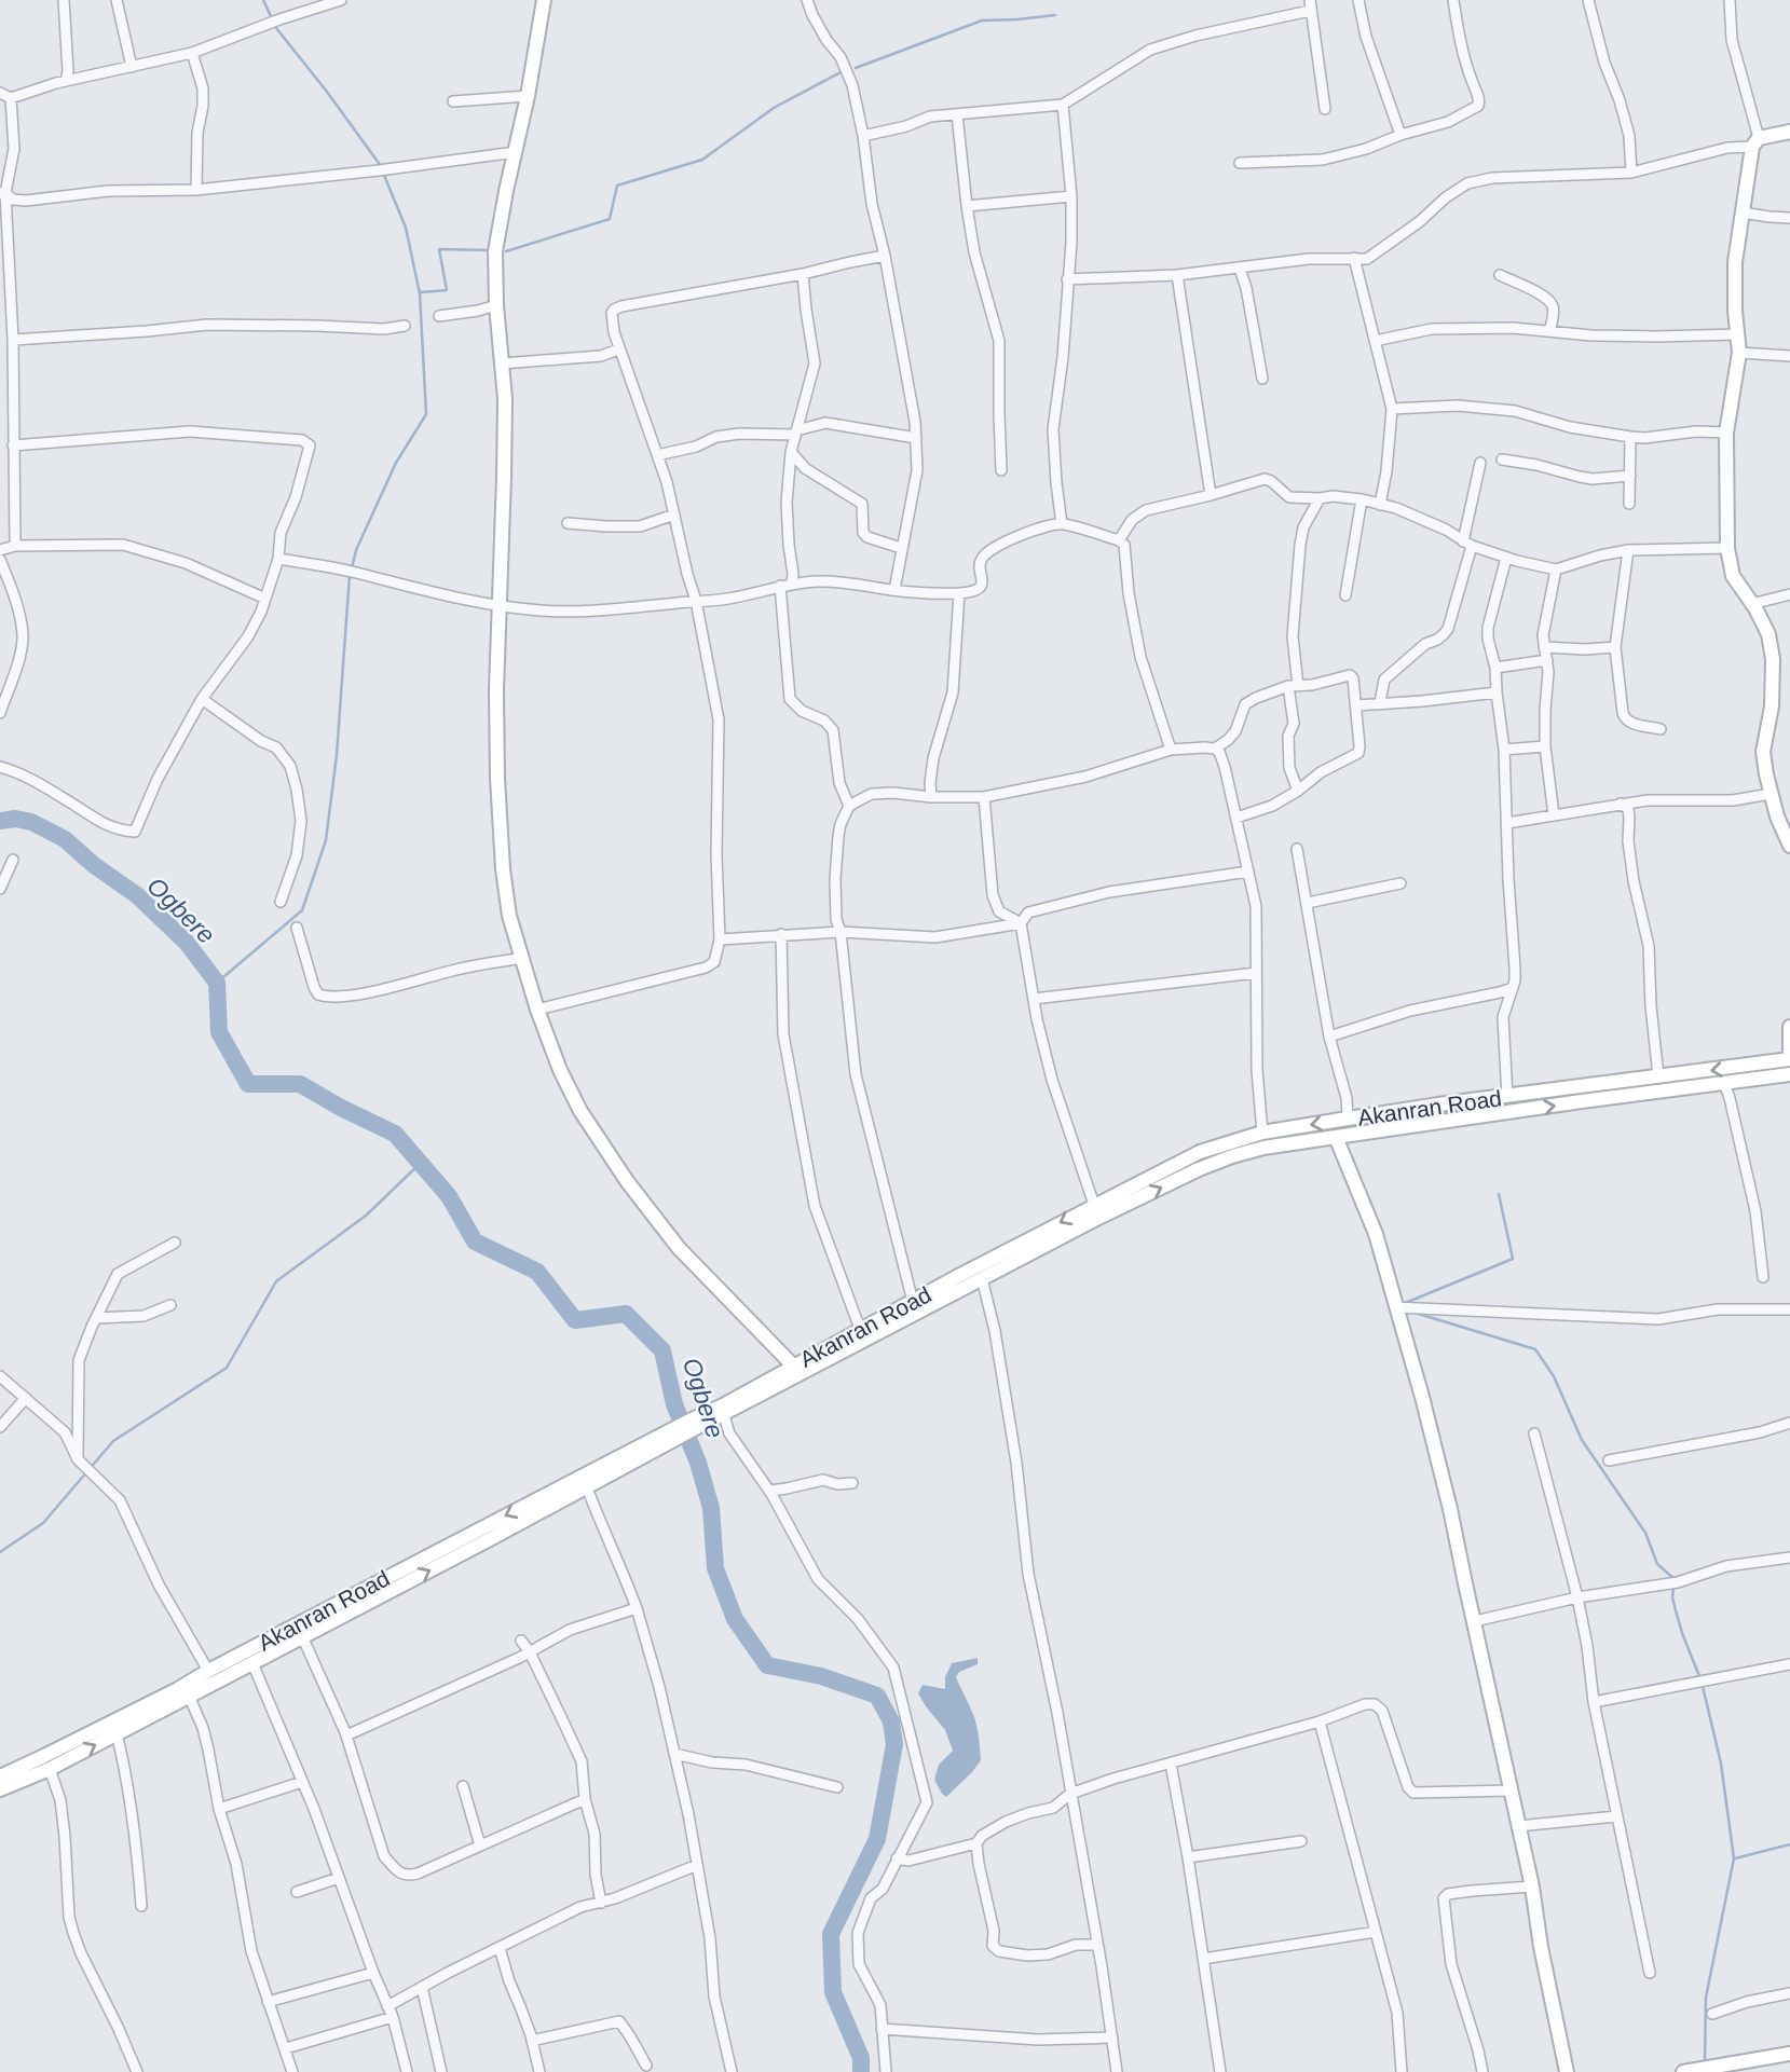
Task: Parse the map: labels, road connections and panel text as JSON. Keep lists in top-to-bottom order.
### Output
{
  "streets": {
    "main road": ["Akanran Road"]
  },
  "water": ["Ogbere"]
}
